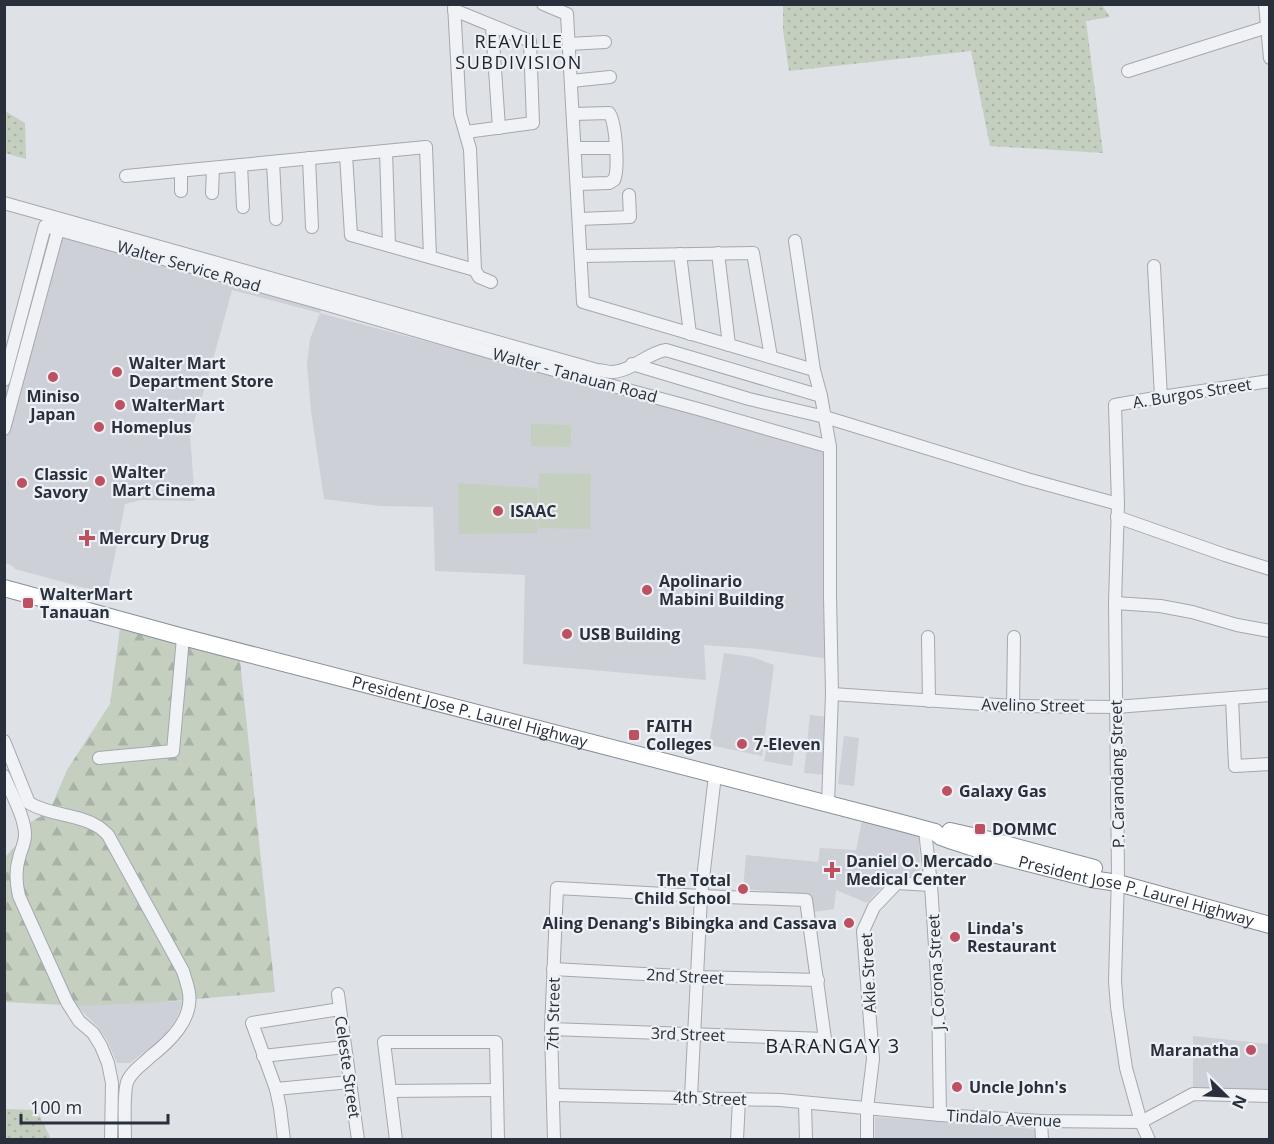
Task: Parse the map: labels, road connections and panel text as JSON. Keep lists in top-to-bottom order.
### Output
{
  "streets": {
    "highway": ["President Jose P. Laurel Highway"],
    "street": [
      "Walter Service Road",
      "Walter - Tanauan Road",
      "A. Burgos Street",
      "Avelino Street",
      "P. Carandang Street",
      "J. Corona Street",
      "Akle Street",
      "2nd Street",
      "7th Street",
      "3rd Street",
      "Celeste Street",
      "4th Street",
      "Tindalo Avenue"
    ]
  },
  "crossings": [
    ["Walter Service Road", "Walter - Tanauan Road"],
    ["A. Burgos Street", "P. Carandang Street"],
    ["Avelino Street", "P. Carandang Street"],
    ["President Jose P. Laurel Highway", "P. Carandang Street"],
    ["President Jose P. Laurel Highway", "J. Corona Street"],
    ["P. Carandang Street", "Tindalo Avenue"],
    ["J. Corona Street", "Akle Street"],
    ["J. Corona Street", "Tindalo Avenue"],
    ["Akle Street", "4th Street"],
    ["Akle Street", "Tindalo Avenue"],
    ["2nd Street", "7th Street"],
    ["2nd Street", "3rd Street"],
    ["7th Street", "3rd Street"],
    ["7th Street", "4th Street"],
    ["4th Street", "Tindalo Avenue"]
  ],
  "districts": ["REAVILLE SUBDIVISION", "BARANGAY 3"],
  "places": {
    "other": [
      "Walter Mart Department Store",
      "Miniso Japan",
      "WalterMart",
      "Homeplus",
      "Walter Mart Cinema",
      "Classic Savory",
      "ISAAC",
      "Apolinario Mabini Building",
      "USB Building",
      "7-Eleven",
      "Galaxy Gas",
      "The Total Child School",
      "Aling Denang's Bibingka and Cassava",
      "Linda's Restaurant",
      "Maranatha",
      "Uncle John's"
    ],
    "health": ["Mercury Drug", "Daniel O. Mercado Medical Center"],
    "transit": ["WalterMart Tanauan", "FAITH Colleges", "DOMMC"]
  },
  "scale_bar": "100 m",
  "north": "bottom right"
}
